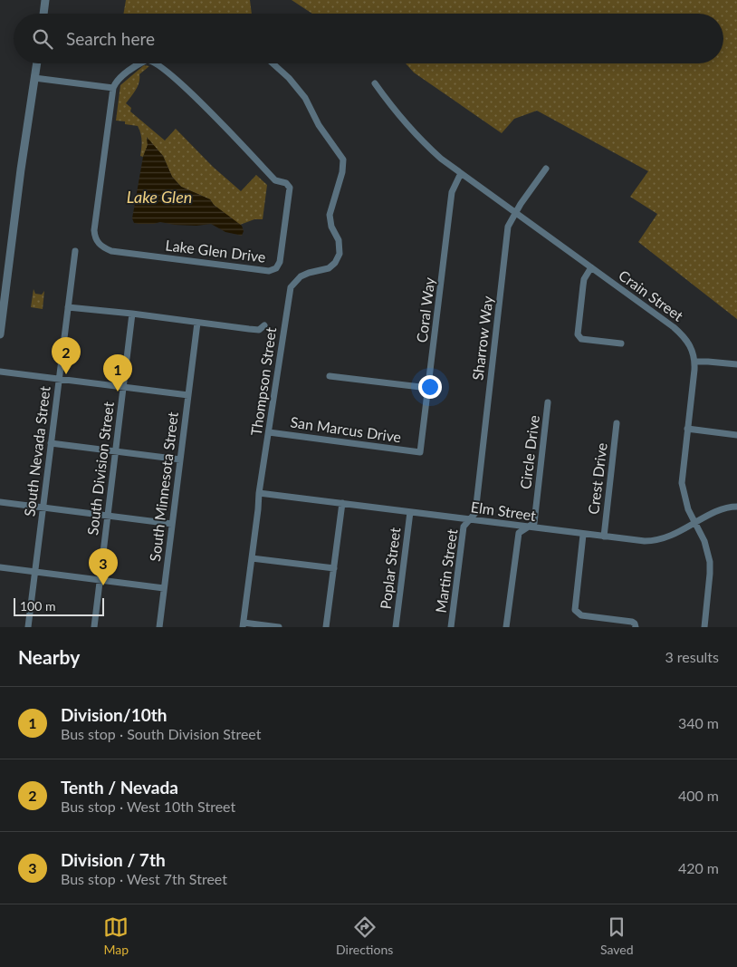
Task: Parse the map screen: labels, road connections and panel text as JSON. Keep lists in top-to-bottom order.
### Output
{
  "streets": {
    "street": [
      "Lake Glen Drive",
      "Crain Street",
      "Coral Way",
      "Sharrow Way",
      "Thompson Street",
      "San Marcus Drive",
      "South Nevada Street",
      "Circle Drive",
      "South Division Street",
      "Crest Drive",
      "South Minnesota Street",
      "Elm Street",
      "Poplar Street",
      "Martin Street"
    ]
  },
  "crossings": [
    ["Crain Street", "Coral Way"],
    ["Crain Street", "Sharrow Way"],
    ["Crain Street", "Elm Street"],
    ["Coral Way", "San Marcus Drive"],
    ["Sharrow Way", "Elm Street"],
    ["Sharrow Way", "Martin Street"],
    ["Thompson Street", "San Marcus Drive"],
    ["Thompson Street", "Elm Street"],
    ["Circle Drive", "Elm Street"],
    ["Crest Drive", "Elm Street"],
    ["Elm Street", "Poplar Street"],
    ["Elm Street", "Martin Street"]
  ],
  "water": ["Lake Glen"],
  "scale_bar": "100 m",
  "page": {
    "search": "Search here",
    "pins": ["2", "1", "3"],
    "scale": "100 m",
    "heading": ["Nearby", "3 results"],
    "list": [
      {
        "mark": "1",
        "name": "Division/10th",
        "note": "Bus stop · South Division Street",
        "value": "340 m"
      },
      {
        "mark": "2",
        "name": "Tenth / Nevada",
        "note": "Bus stop · West 10th Street",
        "value": "400 m"
      },
      {
        "mark": "3",
        "name": "Division / 7th",
        "note": "Bus stop · West 7th Street",
        "value": "420 m"
      }
    ],
    "nav": ["Map", "Directions", "Saved"]
  }
}
